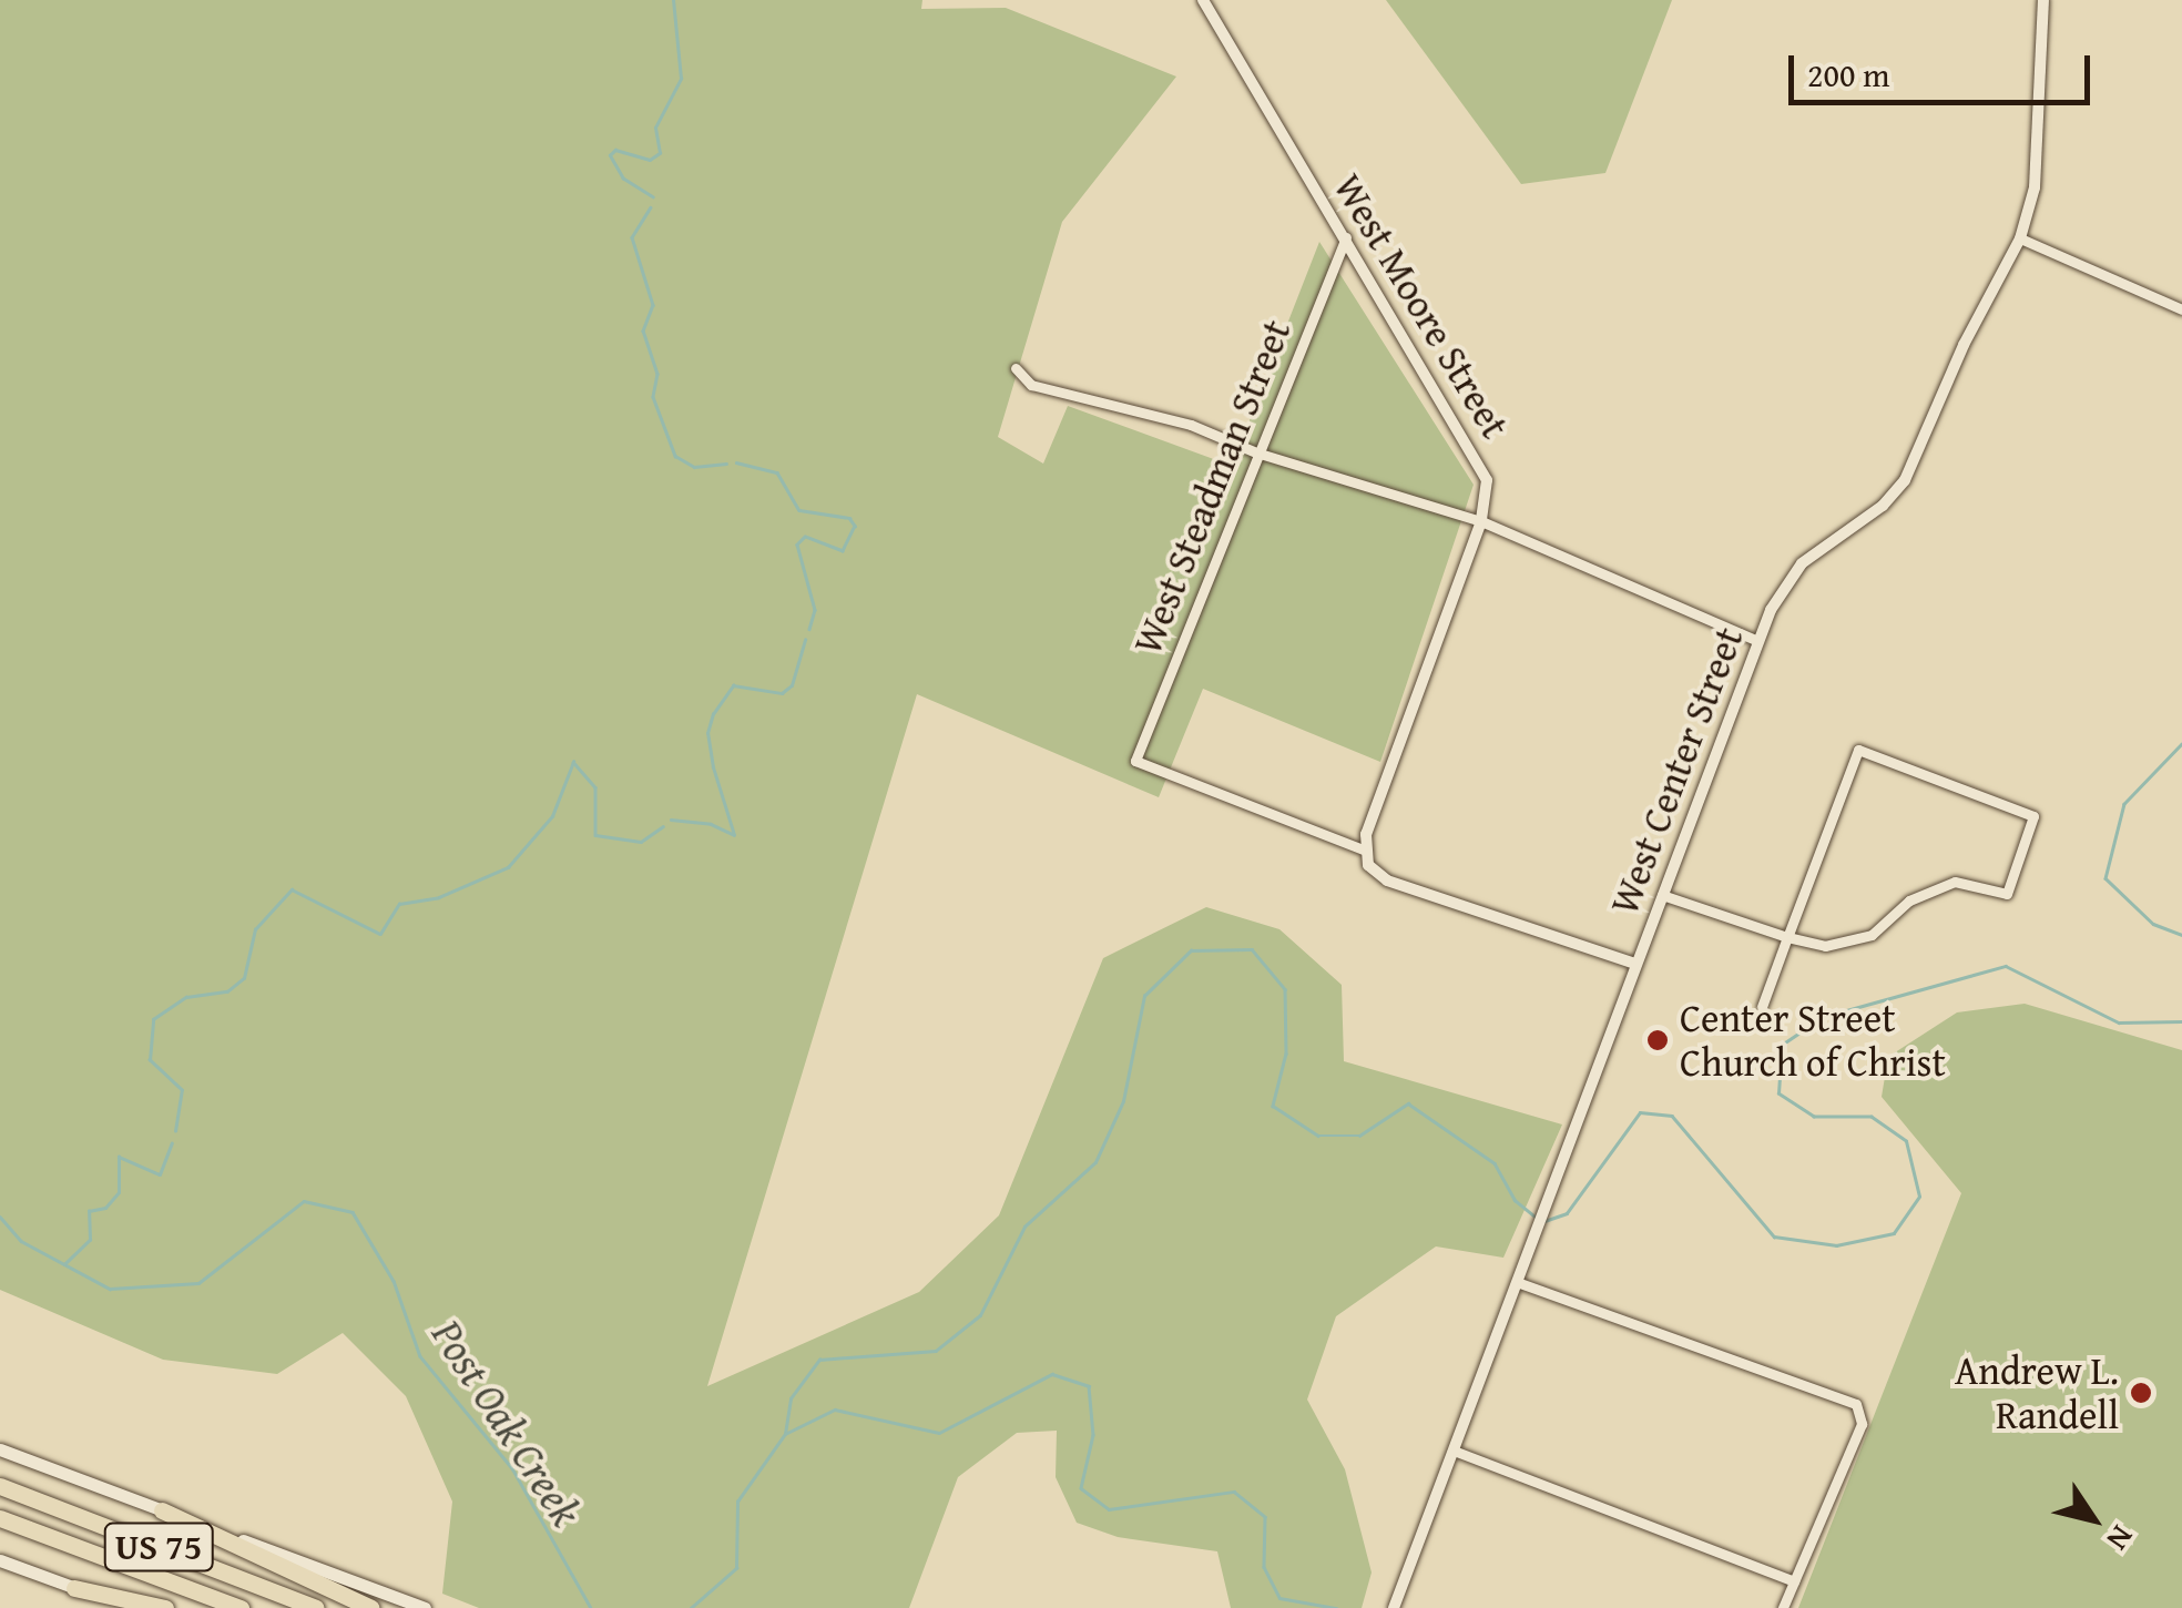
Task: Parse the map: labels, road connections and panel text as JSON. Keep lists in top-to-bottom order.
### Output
{
  "streets": {
    "highway": ["US 75"],
    "street": ["West Moore Street", "West Steadman Street", "West Center Street"]
  },
  "crossings": [
    ["West Moore Street", "West Steadman Street"]
  ],
  "water": ["Post Oak Creek"],
  "places": ["Center Street Church of Christ", "Andrew L. Randell"],
  "scale_bar": "200 m",
  "north": "bottom right"
}
